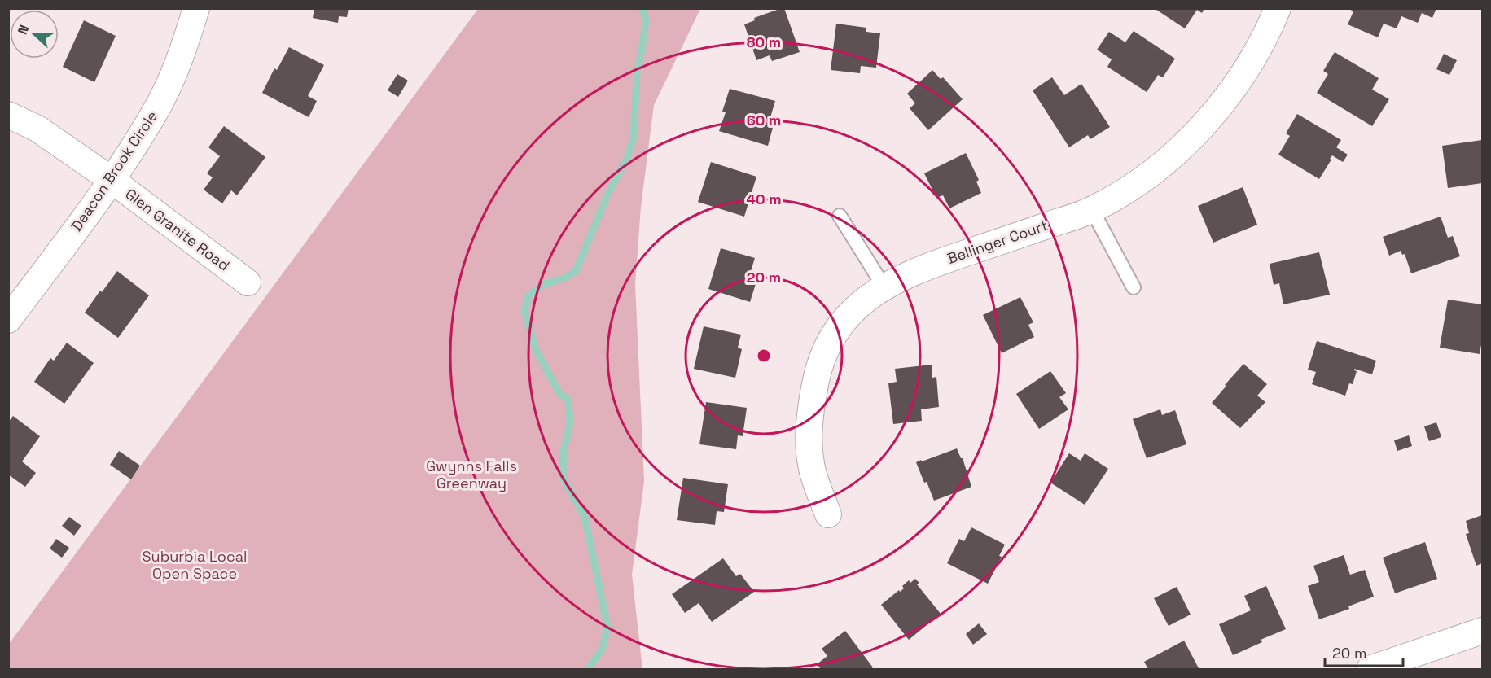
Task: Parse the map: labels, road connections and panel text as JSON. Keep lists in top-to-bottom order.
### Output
{
  "streets": {
    "street": ["Deacon Brook Circle", "Glen Granite Road", "Bellinger Court"]
  },
  "crossings": [
    ["Deacon Brook Circle", "Glen Granite Road"]
  ],
  "parks": ["Gwynns Falls Greenway", "Suburbia Local Open Space"],
  "scale_bar": "20 m",
  "north": "left",
  "rings": [
    "80 m",
    "60 m",
    "40 m",
    "20 m"
  ]
}
